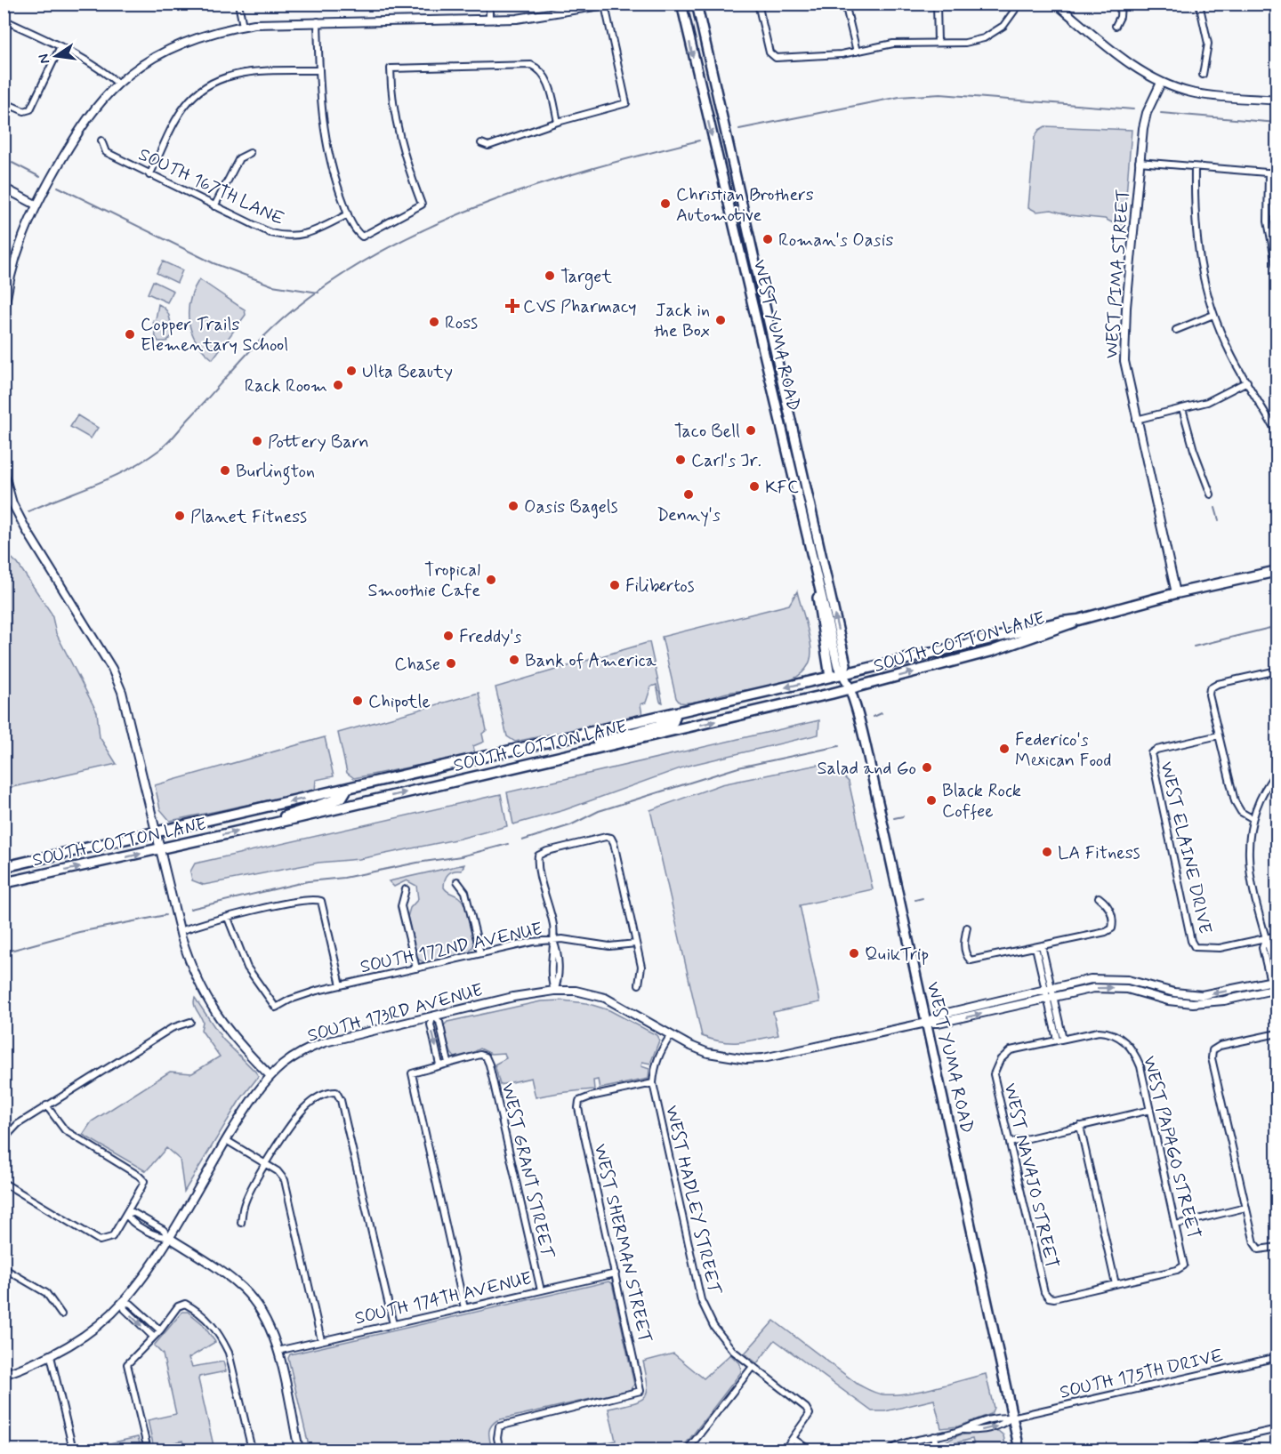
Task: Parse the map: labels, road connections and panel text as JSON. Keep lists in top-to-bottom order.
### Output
{
  "streets": {
    "main road": ["WEST YUMA ROAD", "SOUTH COTTON LANE"],
    "street": [
      "SOUTH 167TH LANE",
      "WEST PIMA STREET",
      "WEST ELAINE DRIVE",
      "SOUTH 172ND AVENUE",
      "SOUTH 173RD AVENUE",
      "WEST PAPAGO STREET",
      "WEST GRANT STREET",
      "WEST NAVAJO STREET",
      "WEST HADLEY STREET",
      "WEST SHERMAN STREET",
      "SOUTH 174TH AVENUE",
      "SOUTH 175TH DRIVE"
    ]
  },
  "crossings": [
    ["WEST PIMA STREET", "SOUTH COTTON LANE"],
    ["WEST YUMA ROAD", "SOUTH COTTON LANE"],
    ["WEST YUMA ROAD", "SOUTH 173RD AVENUE"],
    ["WEST YUMA ROAD", "SOUTH 175TH DRIVE"],
    ["SOUTH 173RD AVENUE", "WEST HADLEY STREET"],
    ["WEST PAPAGO STREET", "WEST NAVAJO STREET"],
    ["WEST GRANT STREET", "SOUTH 174TH AVENUE"],
    ["WEST HADLEY STREET", "WEST SHERMAN STREET"],
    ["WEST SHERMAN STREET", "SOUTH 174TH AVENUE"]
  ],
  "places": {
    "other": [
      "Christian Brothers Automotive",
      "Roman's Oasis",
      "Target",
      "Jack in the Box",
      "Ross",
      "Copper Trails Elementary School",
      "Ulta Beauty",
      "Rack Room",
      "Taco Bell",
      "Pottery Barn",
      "Carl's Jr.",
      "Burlington",
      "KFC",
      "Denny's",
      "Oasis Bagels",
      "Planet Fitness",
      "Tropical Smoothie Cafe",
      "Filibertos",
      "Freddy's",
      "Bank of America",
      "Chase",
      "Chipotle",
      "Federico's Mexican Food",
      "Salad and Go",
      "Black Rock Coffee",
      "LA Fitness",
      "QuikTrip"
    ],
    "health": ["CVS Pharmacy"]
  },
  "north": "left"
}
